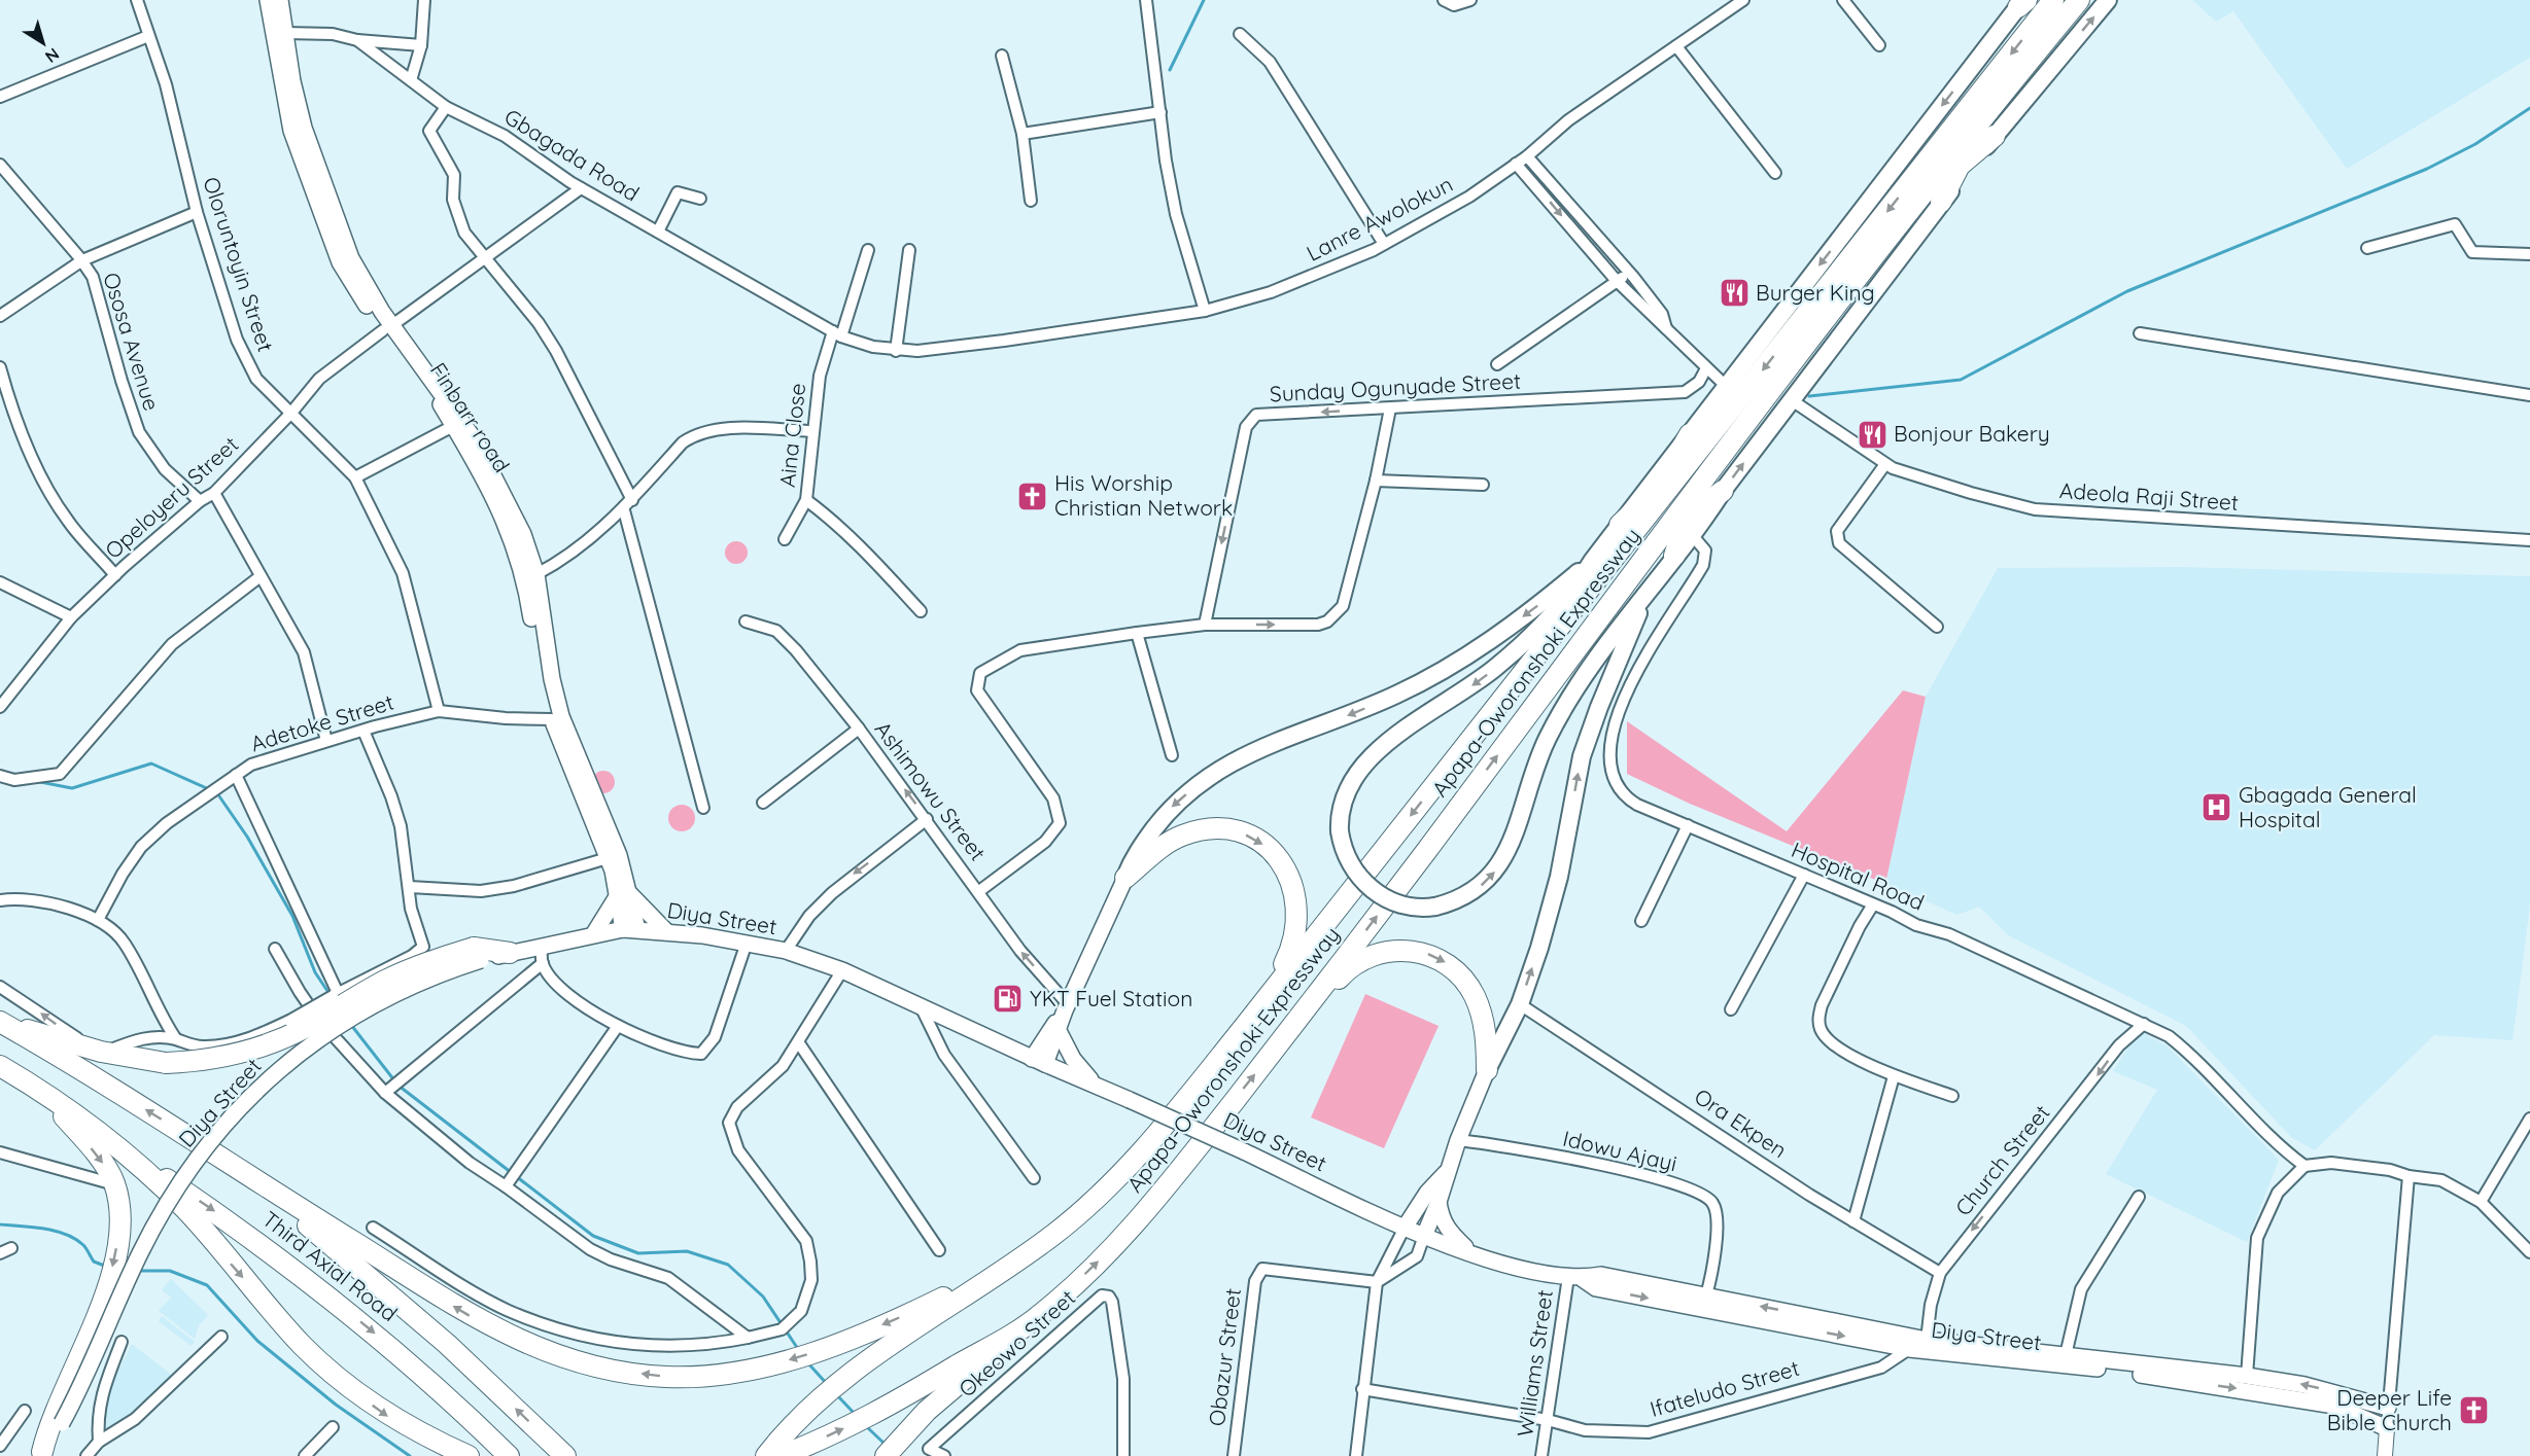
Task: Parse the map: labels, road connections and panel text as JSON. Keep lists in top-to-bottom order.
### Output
{
  "streets": {
    "highway": ["Apapa-Oworonshoki Expressway", "Third Axial Road"],
    "main road": ["Finbarr road", "Diya Street"],
    "street": [
      "Gbagada Road",
      "Lanre Awolokun",
      "Oloruntoyin Street",
      "Ososa Avenue",
      "Sunday Ogunyade Street",
      "Aina Close",
      "Adeola Raji Street",
      "Opeloyeru Street",
      "Adetoke Street",
      "Ashimowu Street",
      "Hospital Road",
      "Ora Ekpen",
      "Idowu Ajayi",
      "Church Street",
      "Okeowo Street",
      "Obazur Street",
      "Williams Street",
      "Ifateludo Street"
    ]
  },
  "crossings": [
    ["Gbagada Road", "Lanre Awolokun"],
    ["Gbagada Road", "Finbarr road"],
    ["Gbagada Road", "Aina Close"],
    ["Gbagada Road", "Opeloyeru Street"],
    ["Lanre Awolokun", "Aina Close"],
    ["Oloruntoyin Street", "Opeloyeru Street"],
    ["Oloruntoyin Street", "Adetoke Street"],
    ["Ososa Avenue", "Opeloyeru Street"],
    ["Finbarr road", "Opeloyeru Street"],
    ["Finbarr road", "Adetoke Street"],
    ["Adeola Raji Street", "Apapa-Oworonshoki Expressway"],
    ["Hospital Road", "Church Street"],
    ["Diya Street", "Idowu Ajayi"],
    ["Diya Street", "Church Street"],
    ["Diya Street", "Williams Street"],
    ["Diya Street", "Ifateludo Street"],
    ["Ora Ekpen", "Church Street"],
    ["Williams Street", "Ifateludo Street"]
  ],
  "one_way": ["Sunday Ogunyade Street", "Ashimowu Street", "Church Street"],
  "places": {
    "restaurant": ["Burger King", "Bonjour Bakery"],
    "church": ["His Worship Christian Network", "Deeper Life Bible Church"],
    "hospital": ["Gbagada General Hospital"],
    "fuel station": ["YKT Fuel Station"]
  },
  "north": "bottom right"
}
